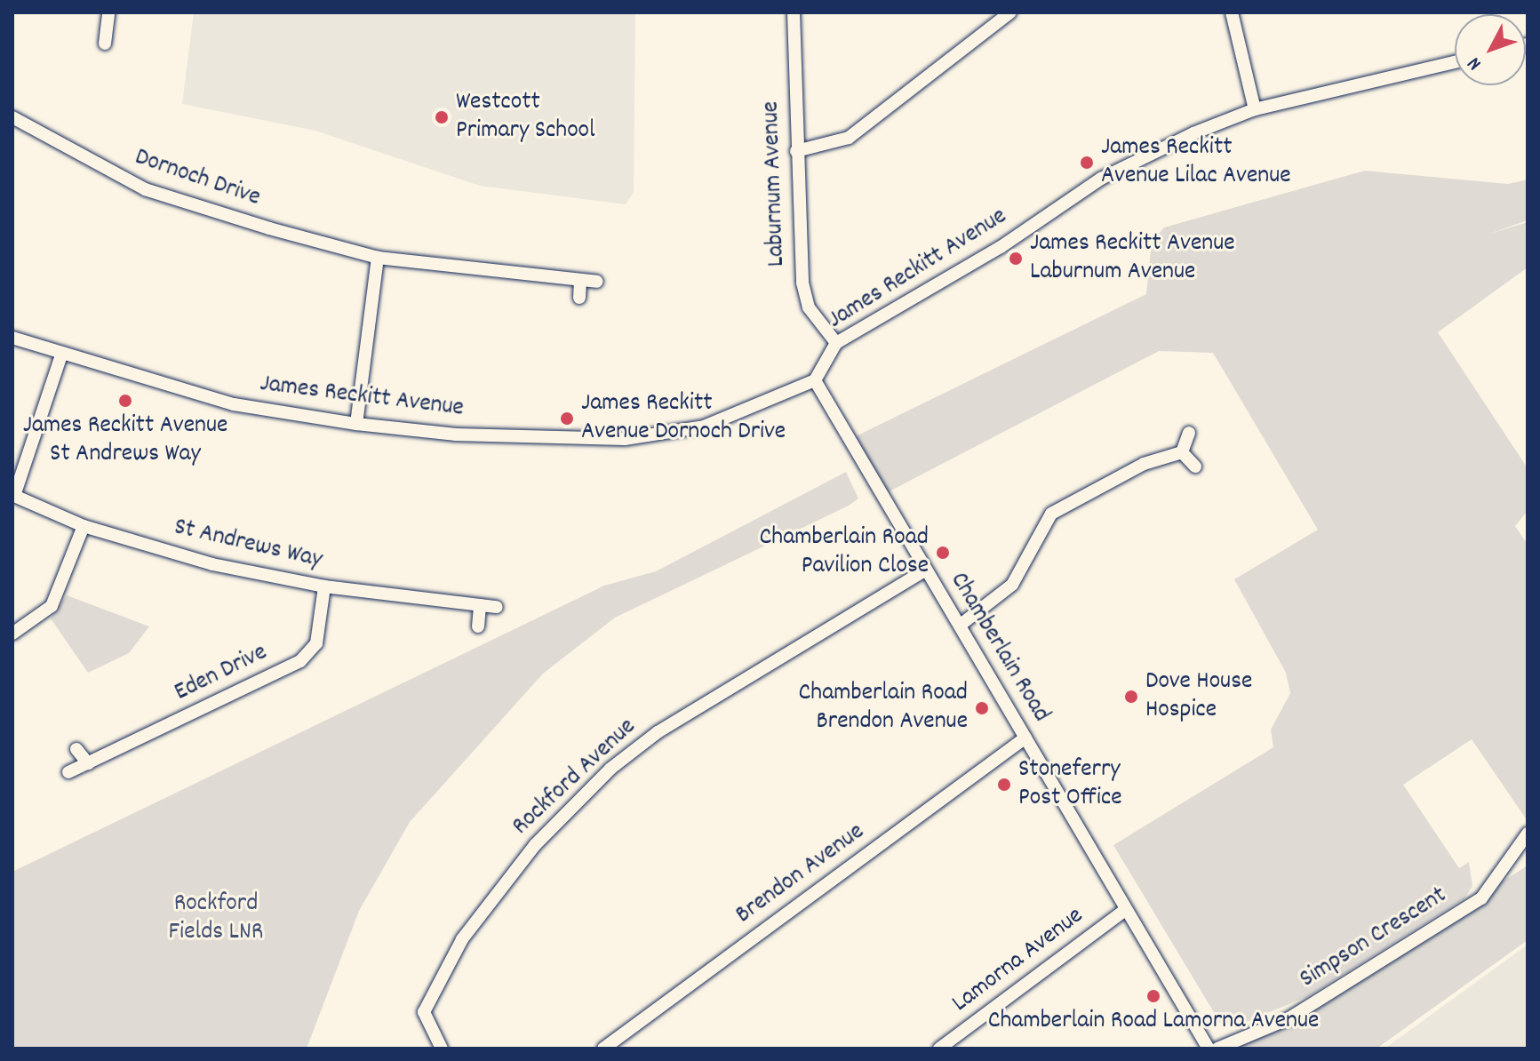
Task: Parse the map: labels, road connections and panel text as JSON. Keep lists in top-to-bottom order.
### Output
{
  "streets": {
    "street": [
      "Dornoch Drive",
      "Laburnum Avenue",
      "James Reckitt Avenue",
      "St Andrews Way",
      "Chamberlain Road",
      "Eden Drive",
      "Rockford Avenue",
      "Brendon Avenue",
      "Simpson Crescent",
      "Lamorna Avenue"
    ]
  },
  "crossings": [
    ["Laburnum Avenue", "James Reckitt Avenue"],
    ["James Reckitt Avenue", "St Andrews Way"],
    ["James Reckitt Avenue", "Chamberlain Road"],
    ["St Andrews Way", "Eden Drive"],
    ["Chamberlain Road", "Rockford Avenue"],
    ["Chamberlain Road", "Brendon Avenue"],
    ["Chamberlain Road", "Lamorna Avenue"]
  ],
  "parks": ["Rockford Fields LNR"],
  "places": [
    "Westcott Primary School",
    "James Reckitt Avenue Lilac Avenue",
    "James Reckitt Avenue Laburnum Avenue",
    "James Reckitt Avenue St Andrews Way",
    "James Reckitt Avenue Dornoch Drive",
    "Chamberlain Road Pavilion Close",
    "Dove House Hospice",
    "Chamberlain Road Brendon Avenue",
    "Stoneferry Post Office",
    "Chamberlain Road Lamorna Avenue"
  ],
  "north": "bottom left"
}
